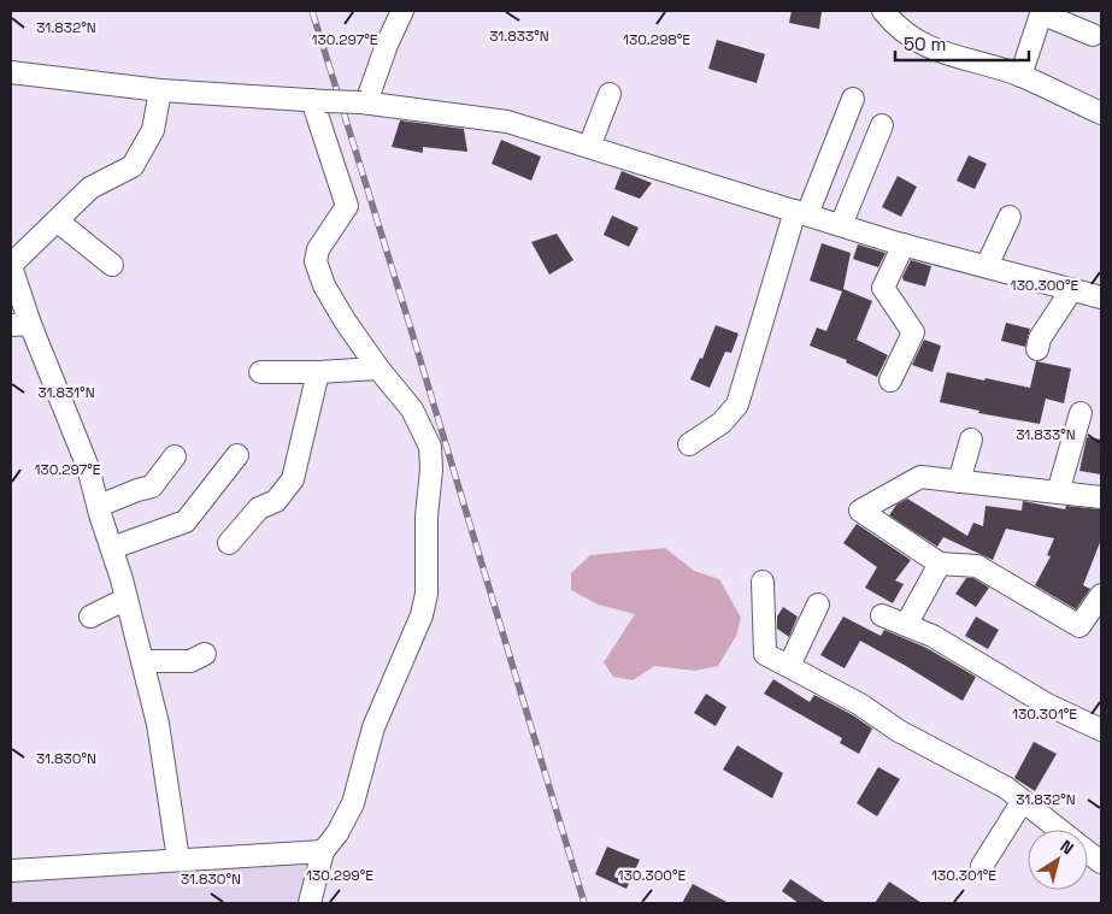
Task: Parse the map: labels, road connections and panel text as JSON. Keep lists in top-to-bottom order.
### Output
{
  "scale_bar": "50 m",
  "north": "top right",
  "coordinates": [
    "31.832°N",
    "31.833°N",
    "130.297°E",
    "130.298°E",
    "130.300°E",
    "31.831°N",
    "130.301°E",
    "31.830°N",
    "130.299°E"
  ]
}
